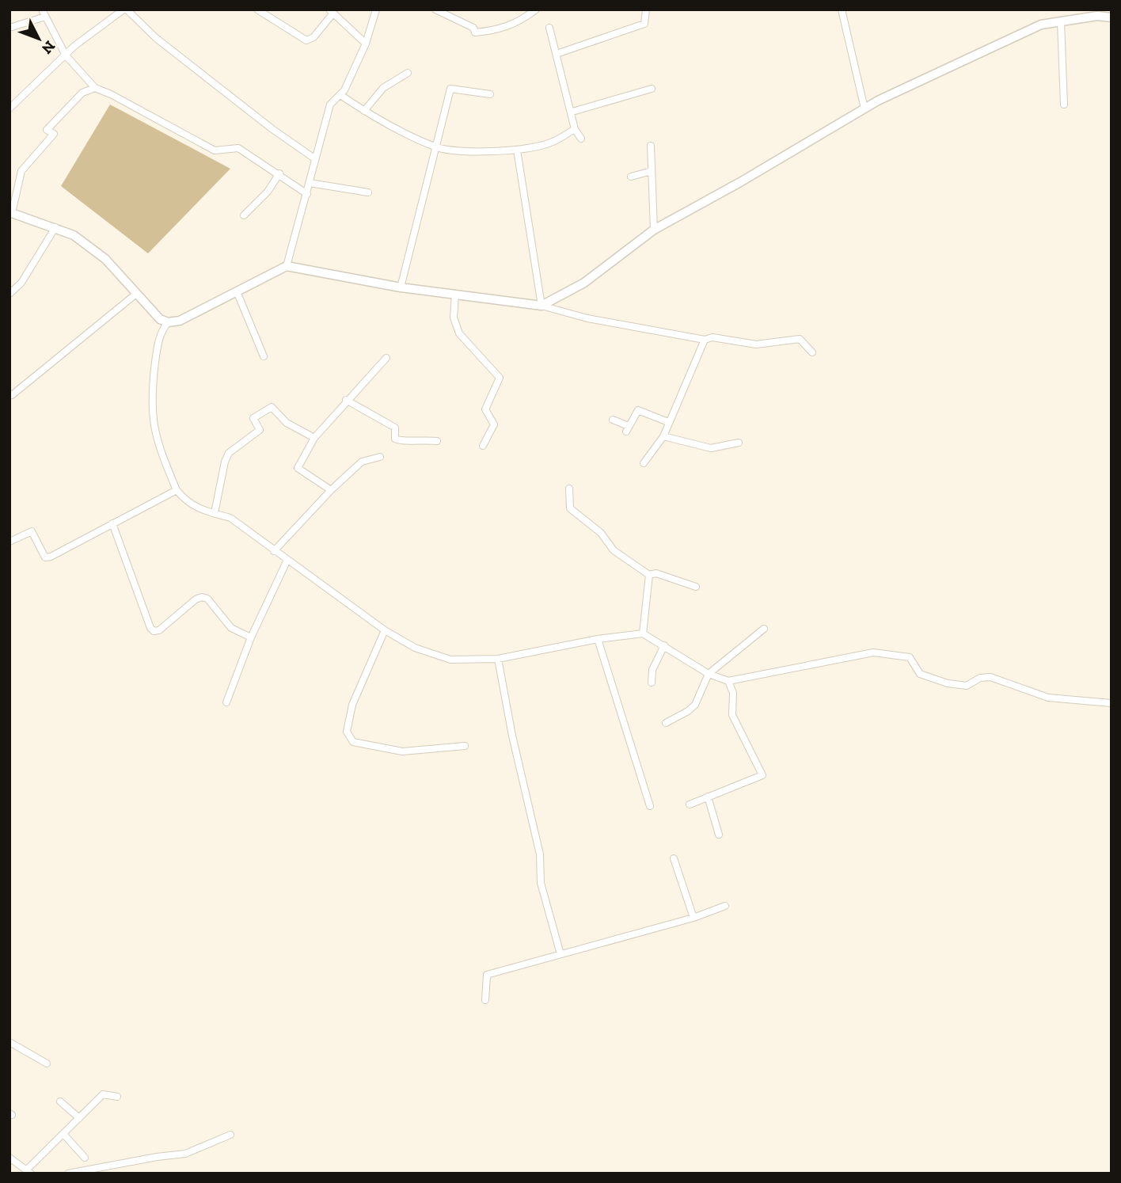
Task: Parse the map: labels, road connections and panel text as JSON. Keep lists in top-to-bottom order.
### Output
{
  "north": "bottom right"
}
